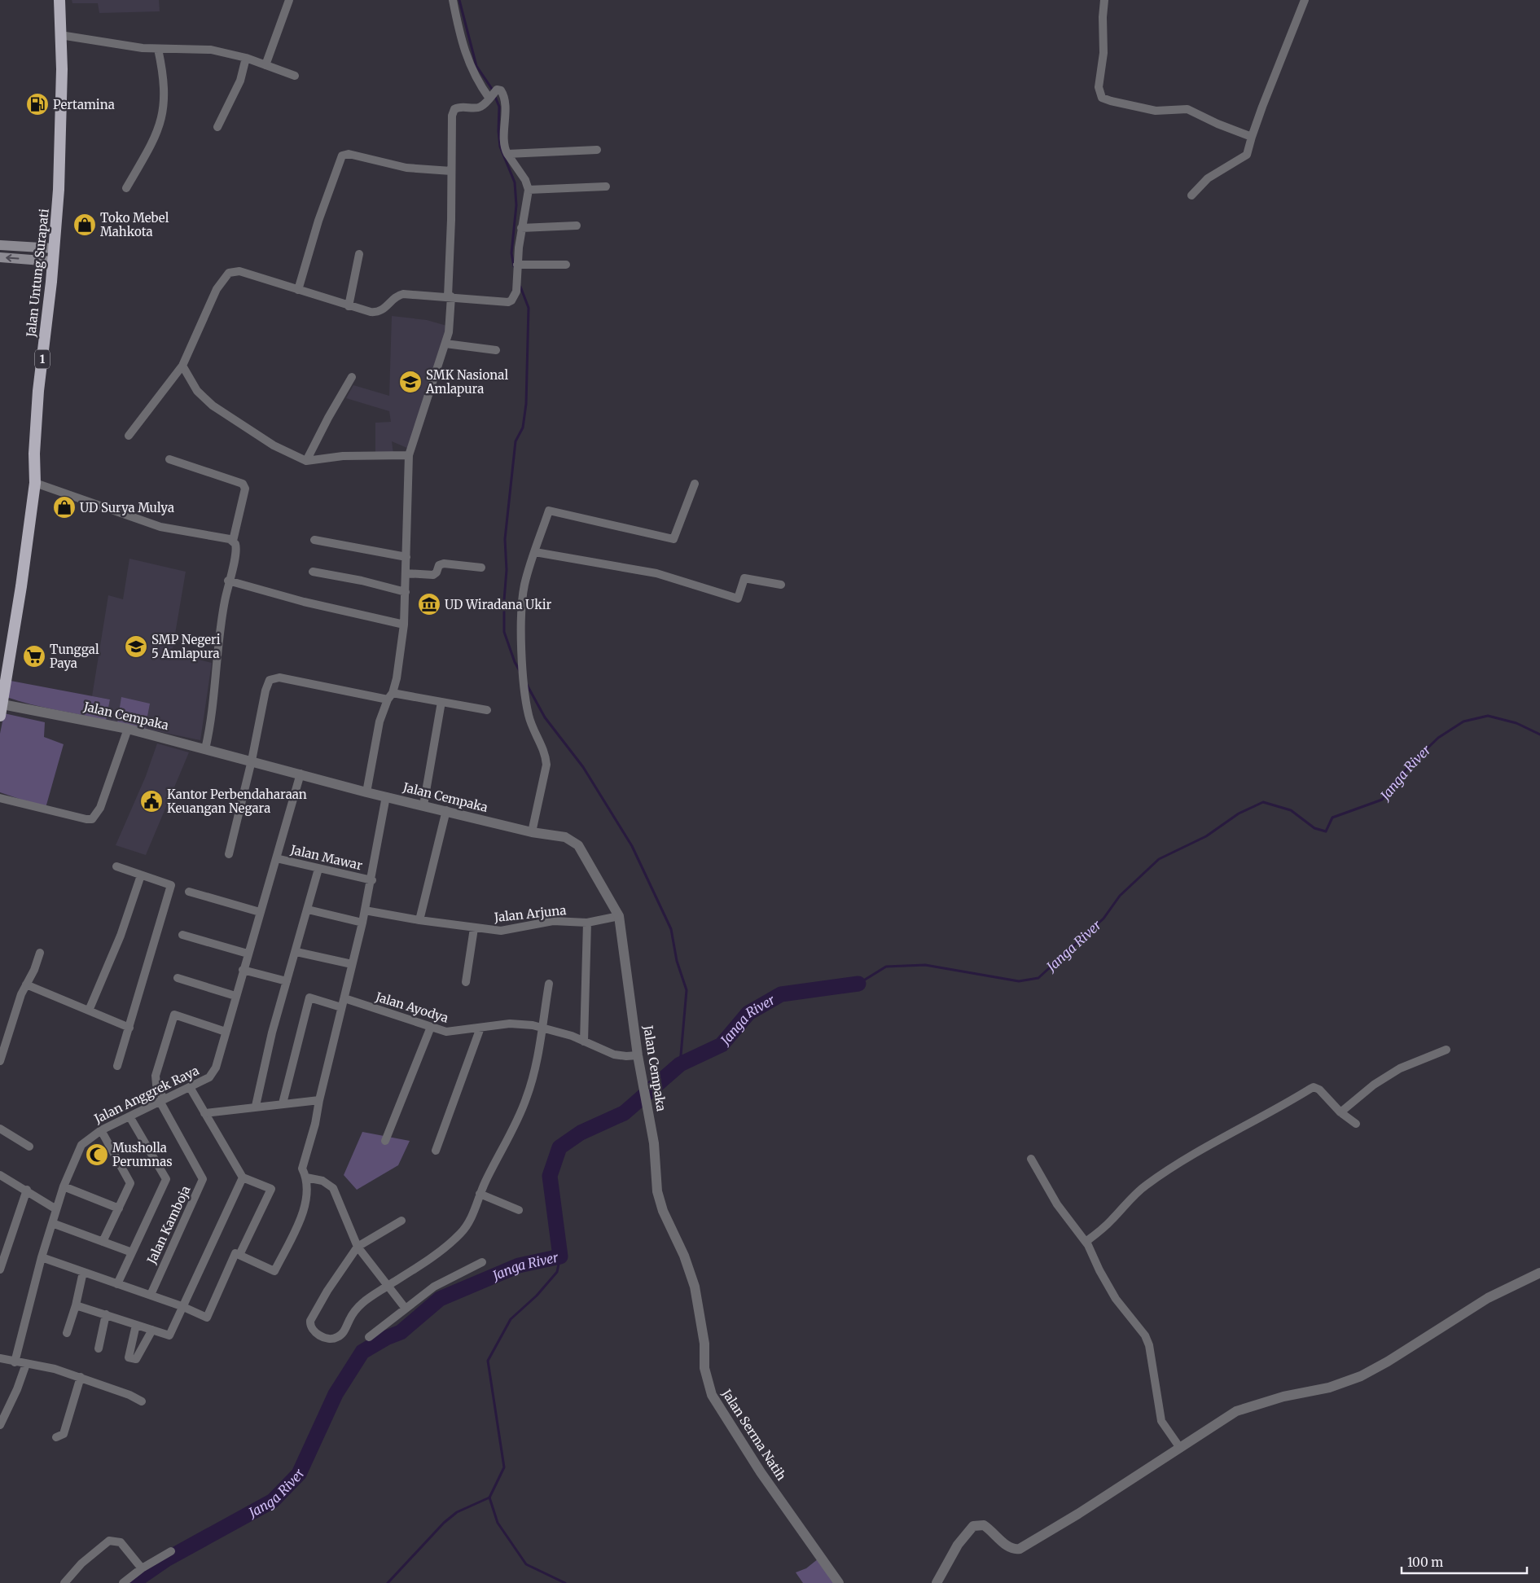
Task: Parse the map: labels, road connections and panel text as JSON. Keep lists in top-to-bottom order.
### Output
{
  "streets": {
    "highway": ["Jalan Untung Surapati", "1"],
    "street": [
      "Jalan Cempaka",
      "Jalan Mawar",
      "Jalan Arjuna",
      "Jalan Ayodya",
      "Jalan Anggrek Raya",
      "Jalan Kamboja",
      "Jalan Serma Natih"
    ]
  },
  "crossings": [
    ["Jalan Untung Surapati", "Jalan Cempaka"],
    ["Jalan Cempaka", "Jalan Arjuna"],
    ["Jalan Cempaka", "Jalan Ayodya"],
    ["Jalan Cempaka", "Jalan Anggrek Raya"],
    ["Jalan Cempaka", "Jalan Serma Natih"],
    ["Jalan Mawar", "Jalan Anggrek Raya"],
    ["Jalan Anggrek Raya", "Jalan Kamboja"]
  ],
  "water": ["Janga River"],
  "places": {
    "fuel station": ["Pertamina"],
    "shop": ["Toko Mebel Mahkota", "UD Surya Mulya"],
    "school or university": ["SMK Nasional Amlapura", "SMP Negeri 5 Amlapura"],
    "museum": ["UD Wiradana Ukir"],
    "supermarket": ["Tunggal Paya"],
    "public building": ["Kantor Perbendaharaan Keuangan Negara"],
    "mosque": ["Musholla Perumnas"]
  },
  "scale_bar": "100 m"
}
